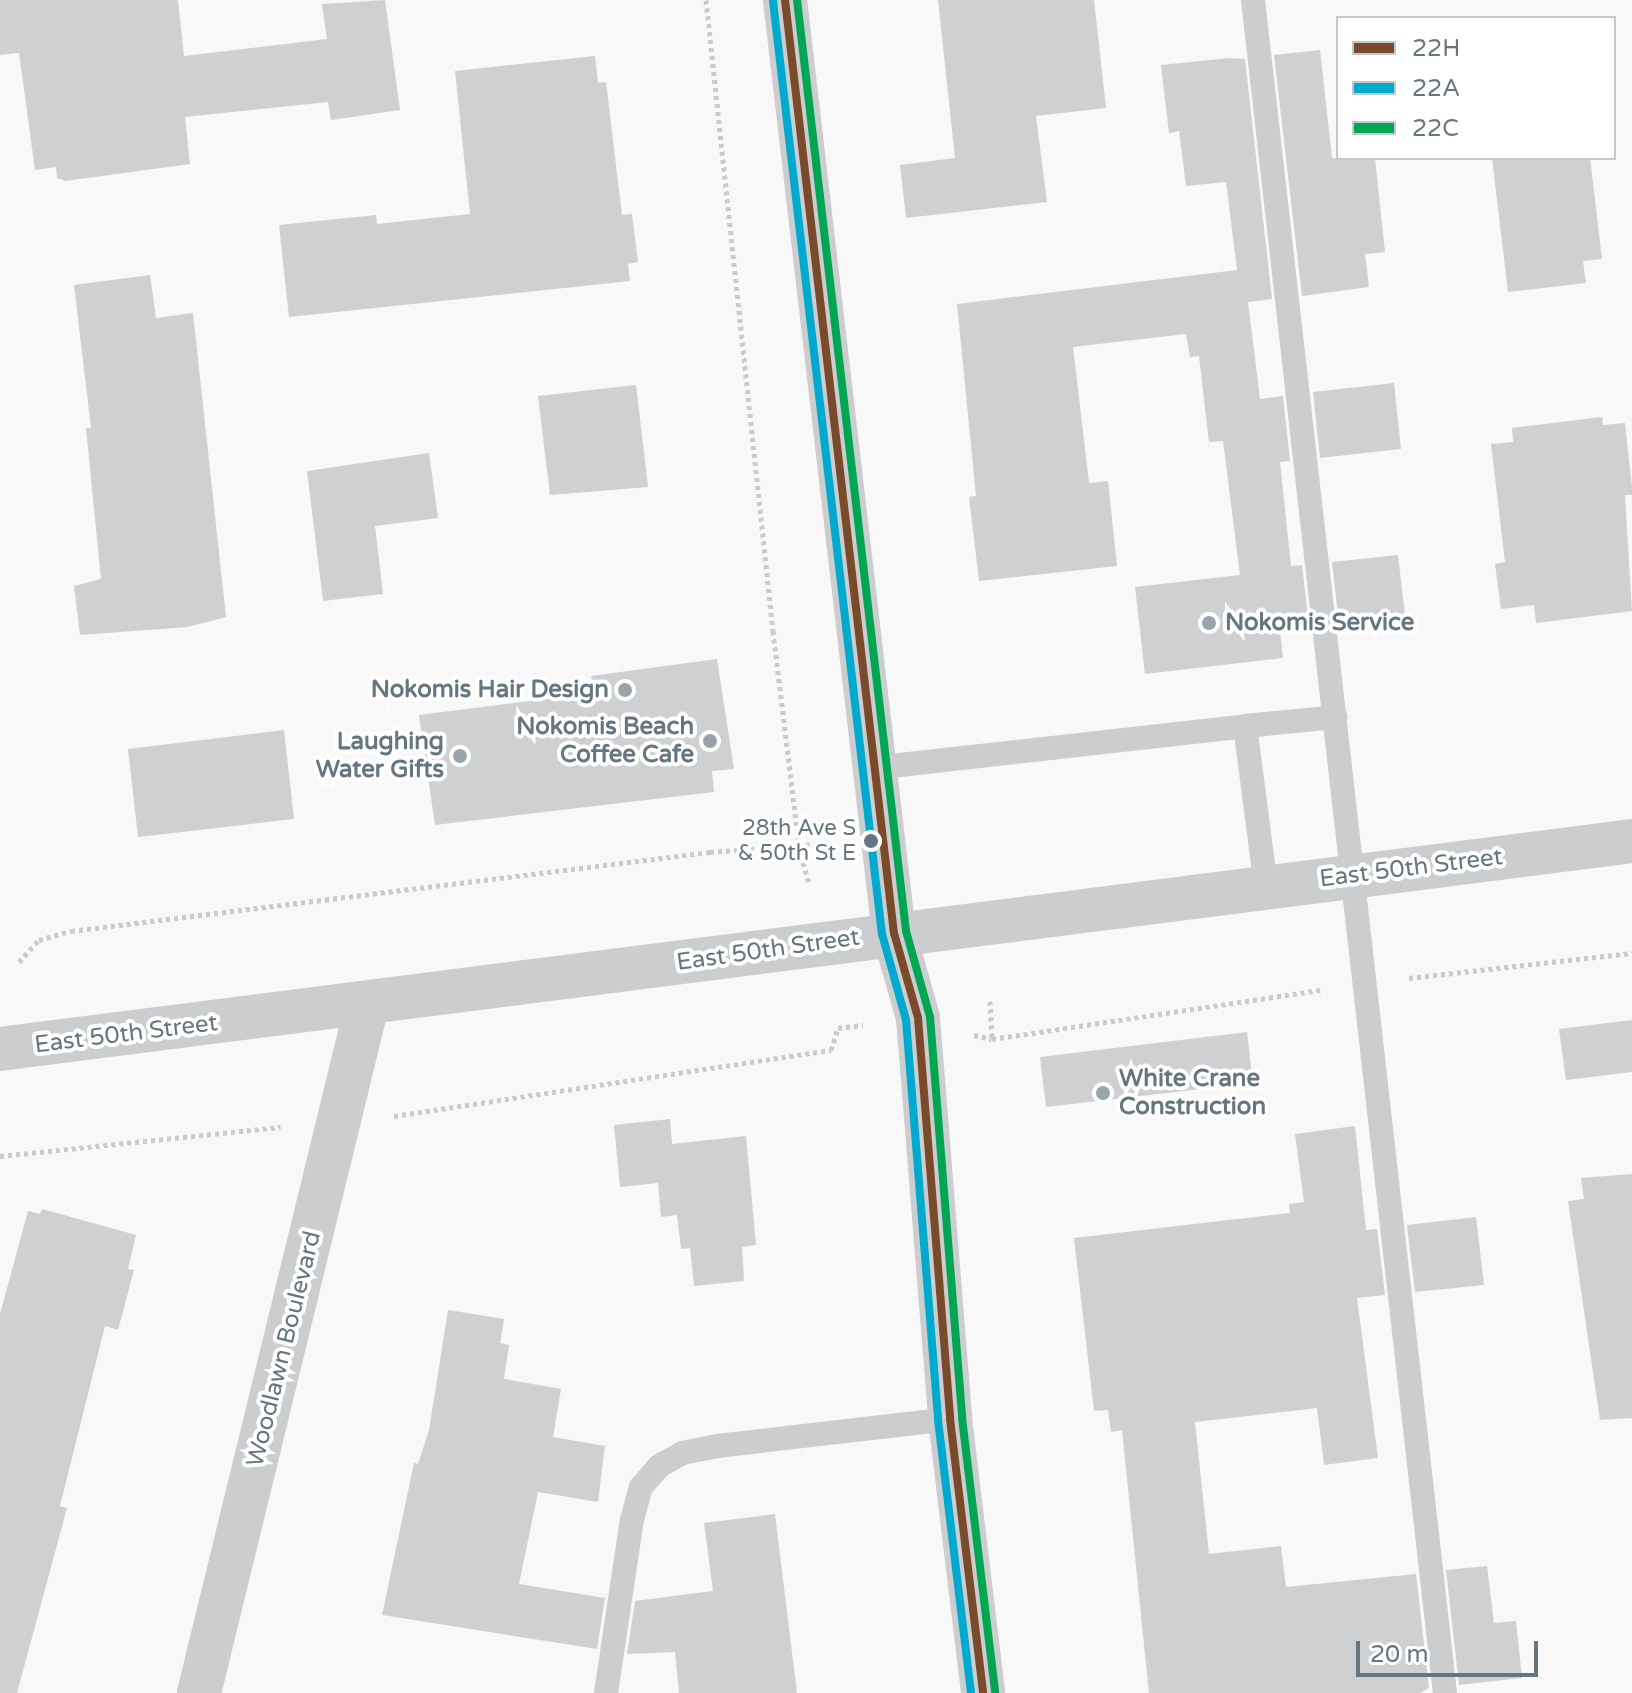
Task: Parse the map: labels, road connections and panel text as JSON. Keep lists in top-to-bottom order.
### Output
{
  "streets": {
    "street": ["East 50th Street", "Woodlawn Boulevard"]
  },
  "crossings": [
    ["East 50th Street", "Woodlawn Boulevard"]
  ],
  "places": [
    "Nokomis Service",
    "Nokomis Hair Design",
    "Nokomis Beach Coffee Cafe",
    "Laughing Water Gifts",
    "28th Ave S & 50th St E",
    "White Crane Construction"
  ],
  "lines": ["transit line 22H", "transit line 22C", "transit line 22A"],
  "legend": ["22H", "22A", "22C"],
  "scale_bar": "20 m"
}
